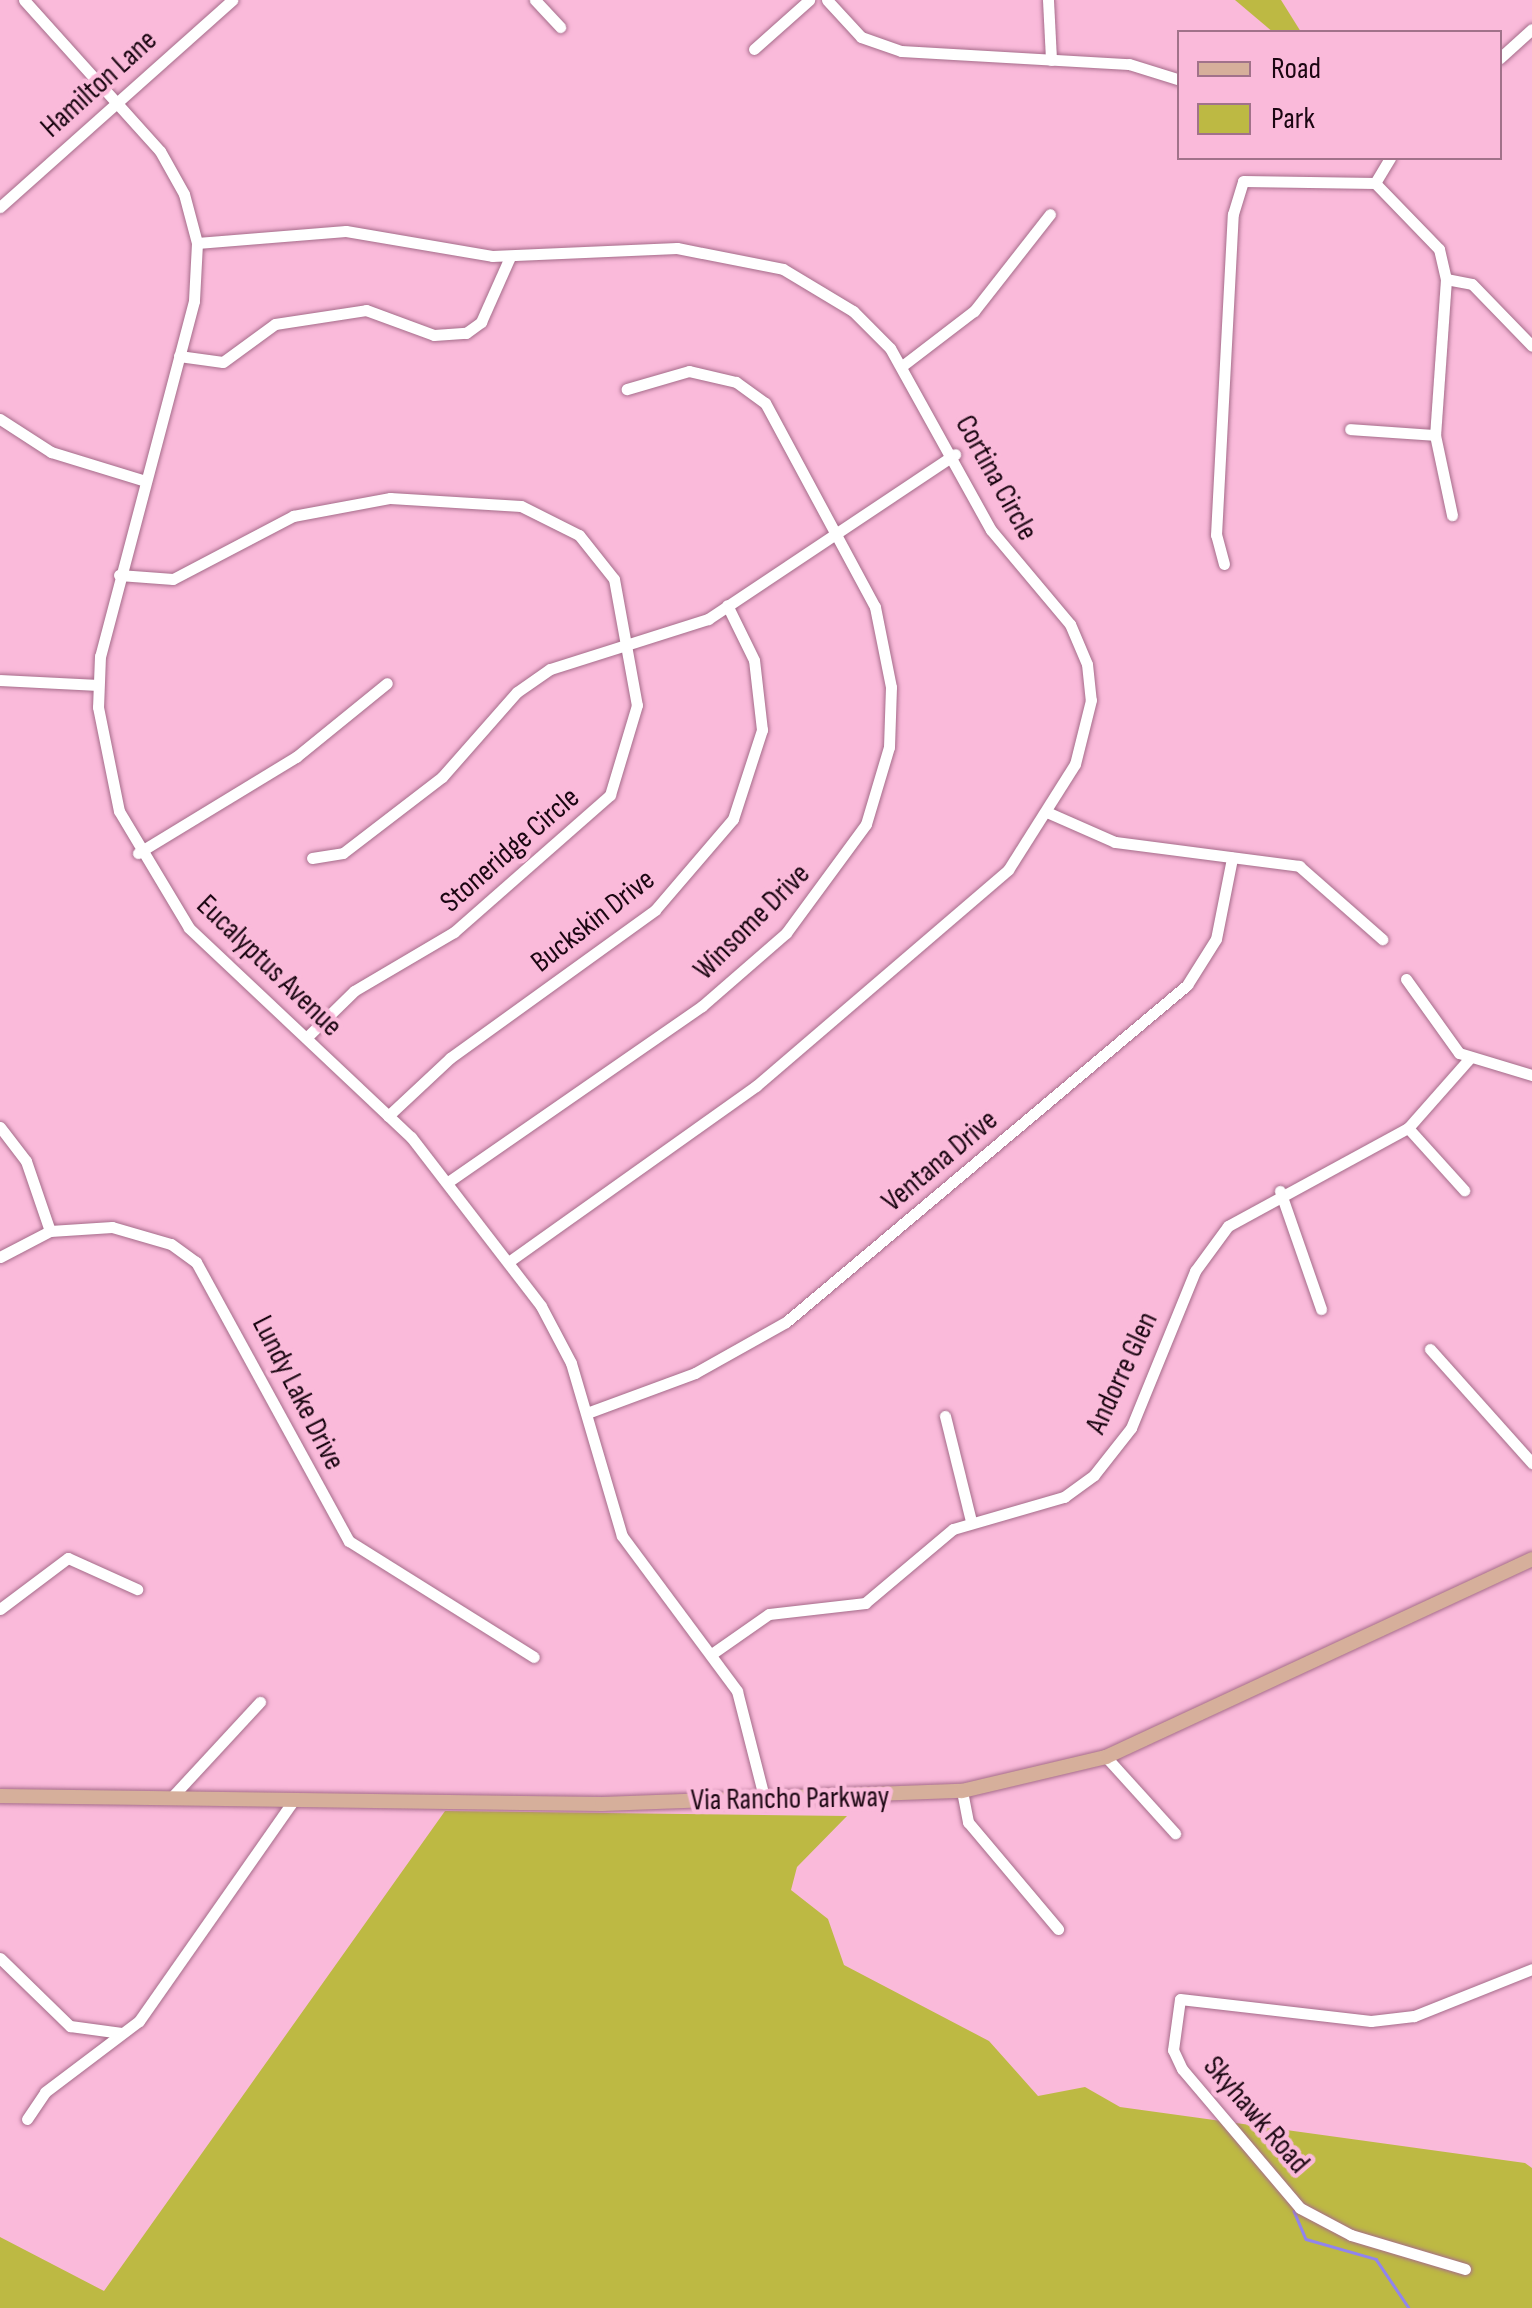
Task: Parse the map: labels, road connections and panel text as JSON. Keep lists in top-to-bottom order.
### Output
{
  "streets": {
    "main road": ["Via Rancho Parkway"],
    "street": [
      "Hamilton Lane",
      "Cortina Circle",
      "Stoneridge Circle",
      "Buckskin Drive",
      "Winsome Drive",
      "Eucalyptus Avenue",
      "Ventana Drive",
      "Andorre Glen",
      "Lundy Lake Drive",
      "Skyhawk Road"
    ]
  },
  "crossings": [
    ["Hamilton Lane", "Eucalyptus Avenue"],
    ["Cortina Circle", "Eucalyptus Avenue"],
    ["Stoneridge Circle", "Eucalyptus Avenue"],
    ["Buckskin Drive", "Eucalyptus Avenue"],
    ["Winsome Drive", "Eucalyptus Avenue"],
    ["Eucalyptus Avenue", "Ventana Drive"],
    ["Eucalyptus Avenue", "Andorre Glen"],
    ["Eucalyptus Avenue", "Via Rancho Parkway"]
  ],
  "legend": ["Road", "Park"]
}
